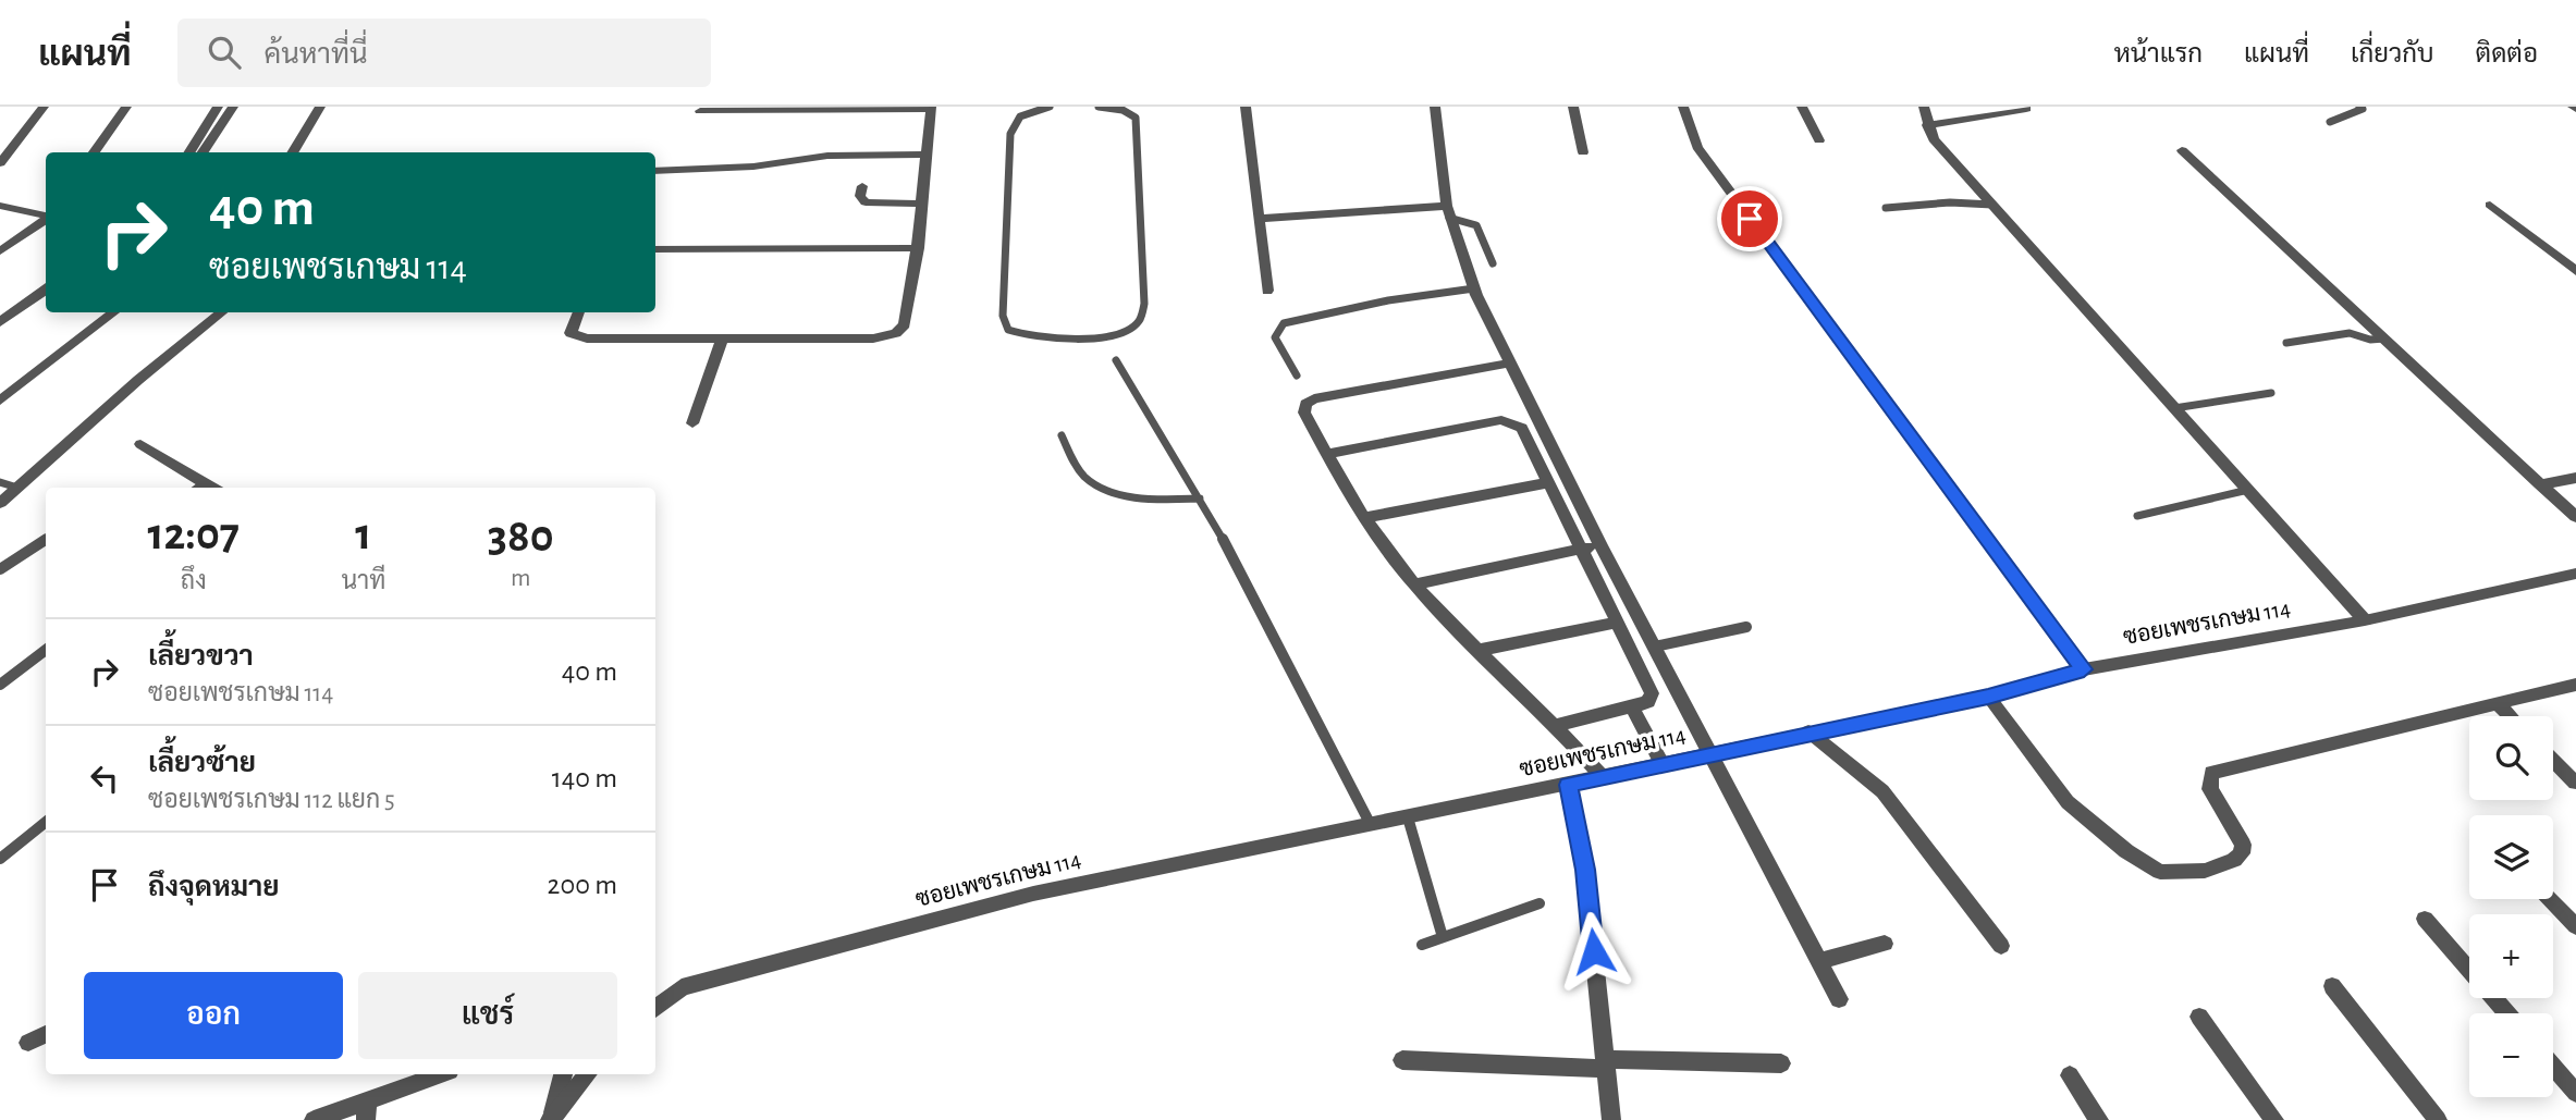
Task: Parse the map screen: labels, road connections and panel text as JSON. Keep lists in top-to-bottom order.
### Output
{
  "streets": {
    "street": ["ซอยเพชรเกษม 114"]
  },
  "page": {
    "header": "แผนที่",
    "search": "ค้นหาที่นี่",
    "nav": [
      "หน้าแรก",
      "แผนที่",
      "เกี่ยวกับ",
      "ติดต่อ"
    ],
    "turn": ["40 m", "ซอยเพชรเกษม 114"],
    "eta": [
      "12:07",
      "ถึง",
      "1",
      "นาที",
      "380",
      "m"
    ],
    "list": [
      {
        "name": "เลี้ยวขวา",
        "note": "ซอยเพชรเกษม 114",
        "value": "40 m"
      },
      {
        "name": "เลี้ยวซ้าย",
        "note": "ซอยเพชรเกษม 112 แยก 5",
        "value": "140 m"
      },
      {
        "name": "ถึงจุดหมาย",
        "value": "200 m"
      }
    ],
    "map_buttons": ["+", "−"],
    "buttons": ["ออก", "แชร์"]
  }
}
